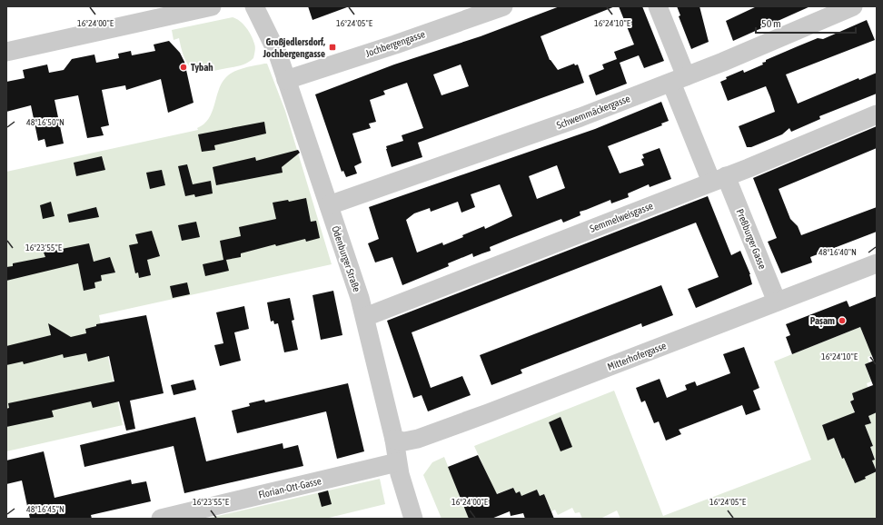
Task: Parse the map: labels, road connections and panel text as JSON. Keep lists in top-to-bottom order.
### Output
{
  "streets": {
    "street": [
      "Jochbergengasse",
      "Schwemmäckergasse",
      "Semmelweisgasse",
      "Preßburger Gasse",
      "Ödenburger Straße",
      "Mitterhofergasse",
      "Florian-Ott-Gasse"
    ]
  },
  "crossings": [
    ["Jochbergengasse", "Ödenburger Straße"],
    ["Schwemmäckergasse", "Preßburger Gasse"],
    ["Schwemmäckergasse", "Ödenburger Straße"],
    ["Semmelweisgasse", "Preßburger Gasse"],
    ["Semmelweisgasse", "Ödenburger Straße"],
    ["Preßburger Gasse", "Mitterhofergasse"],
    ["Ödenburger Straße", "Mitterhofergasse"],
    ["Ödenburger Straße", "Florian-Ott-Gasse"]
  ],
  "places": {
    "transit": ["Großjedlersdorf, Jochbergengasse"],
    "other": ["Tybah", "Pașam"]
  },
  "scale_bar": "50 m",
  "coordinates": [
    "16°24'00\"E",
    "16°24'05\"E",
    "16°24'10\"E",
    "48°16'50\"N",
    "16°23'55\"E",
    "48°16'40\"N",
    "48°16'45\"N"
  ]
}
